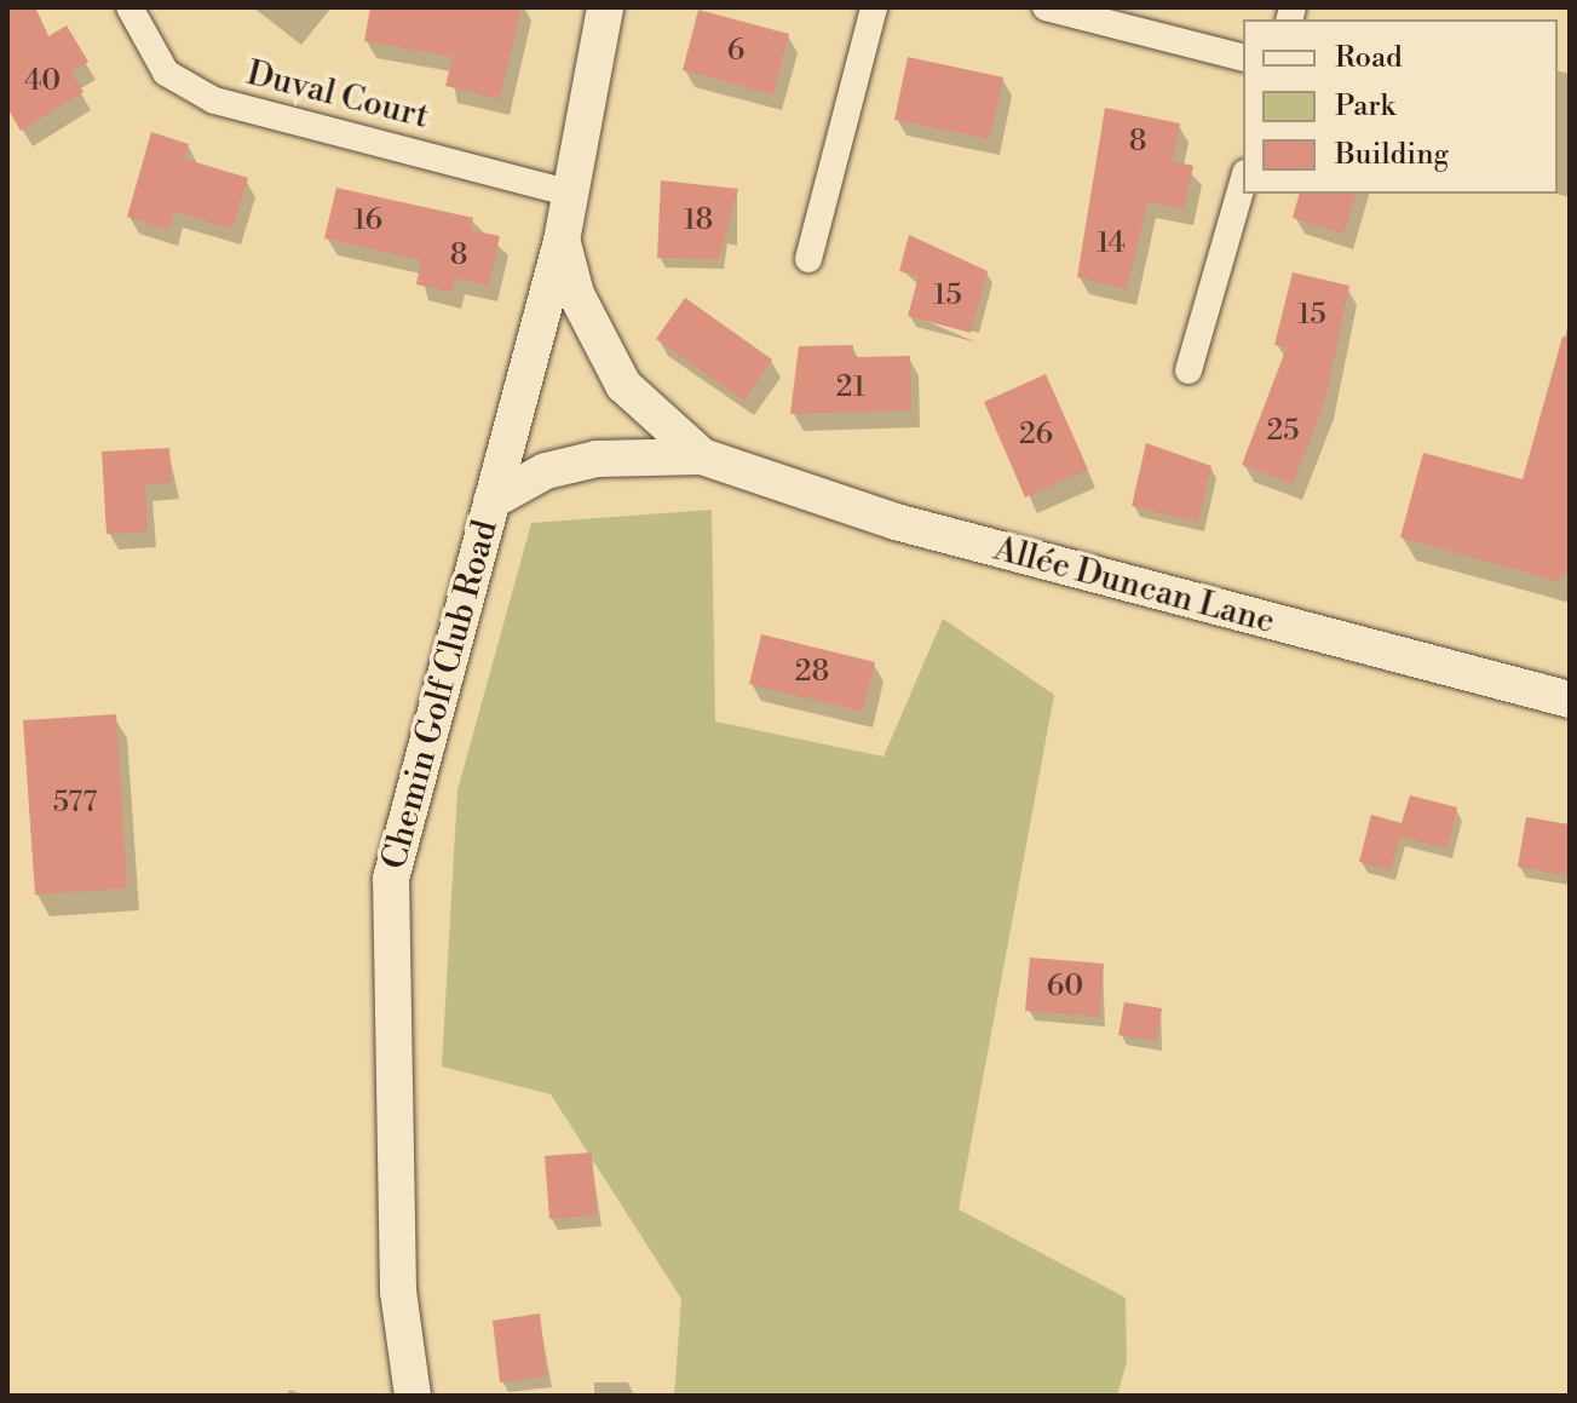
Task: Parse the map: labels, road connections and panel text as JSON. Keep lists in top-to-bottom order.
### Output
{
  "streets": {
    "street": ["Duval Court", "Allée Duncan Lane", "Chemin Golf Club Road"]
  },
  "crossings": [
    ["Duval Court", "Chemin Golf Club Road"]
  ],
  "house_numbers": [
    "6",
    "40",
    "8",
    "16",
    "18",
    "14",
    "8",
    "15",
    "15",
    "21",
    "25",
    "26",
    "28",
    "577",
    "60"
  ],
  "legend": ["Road", "Park", "Building"]
}
